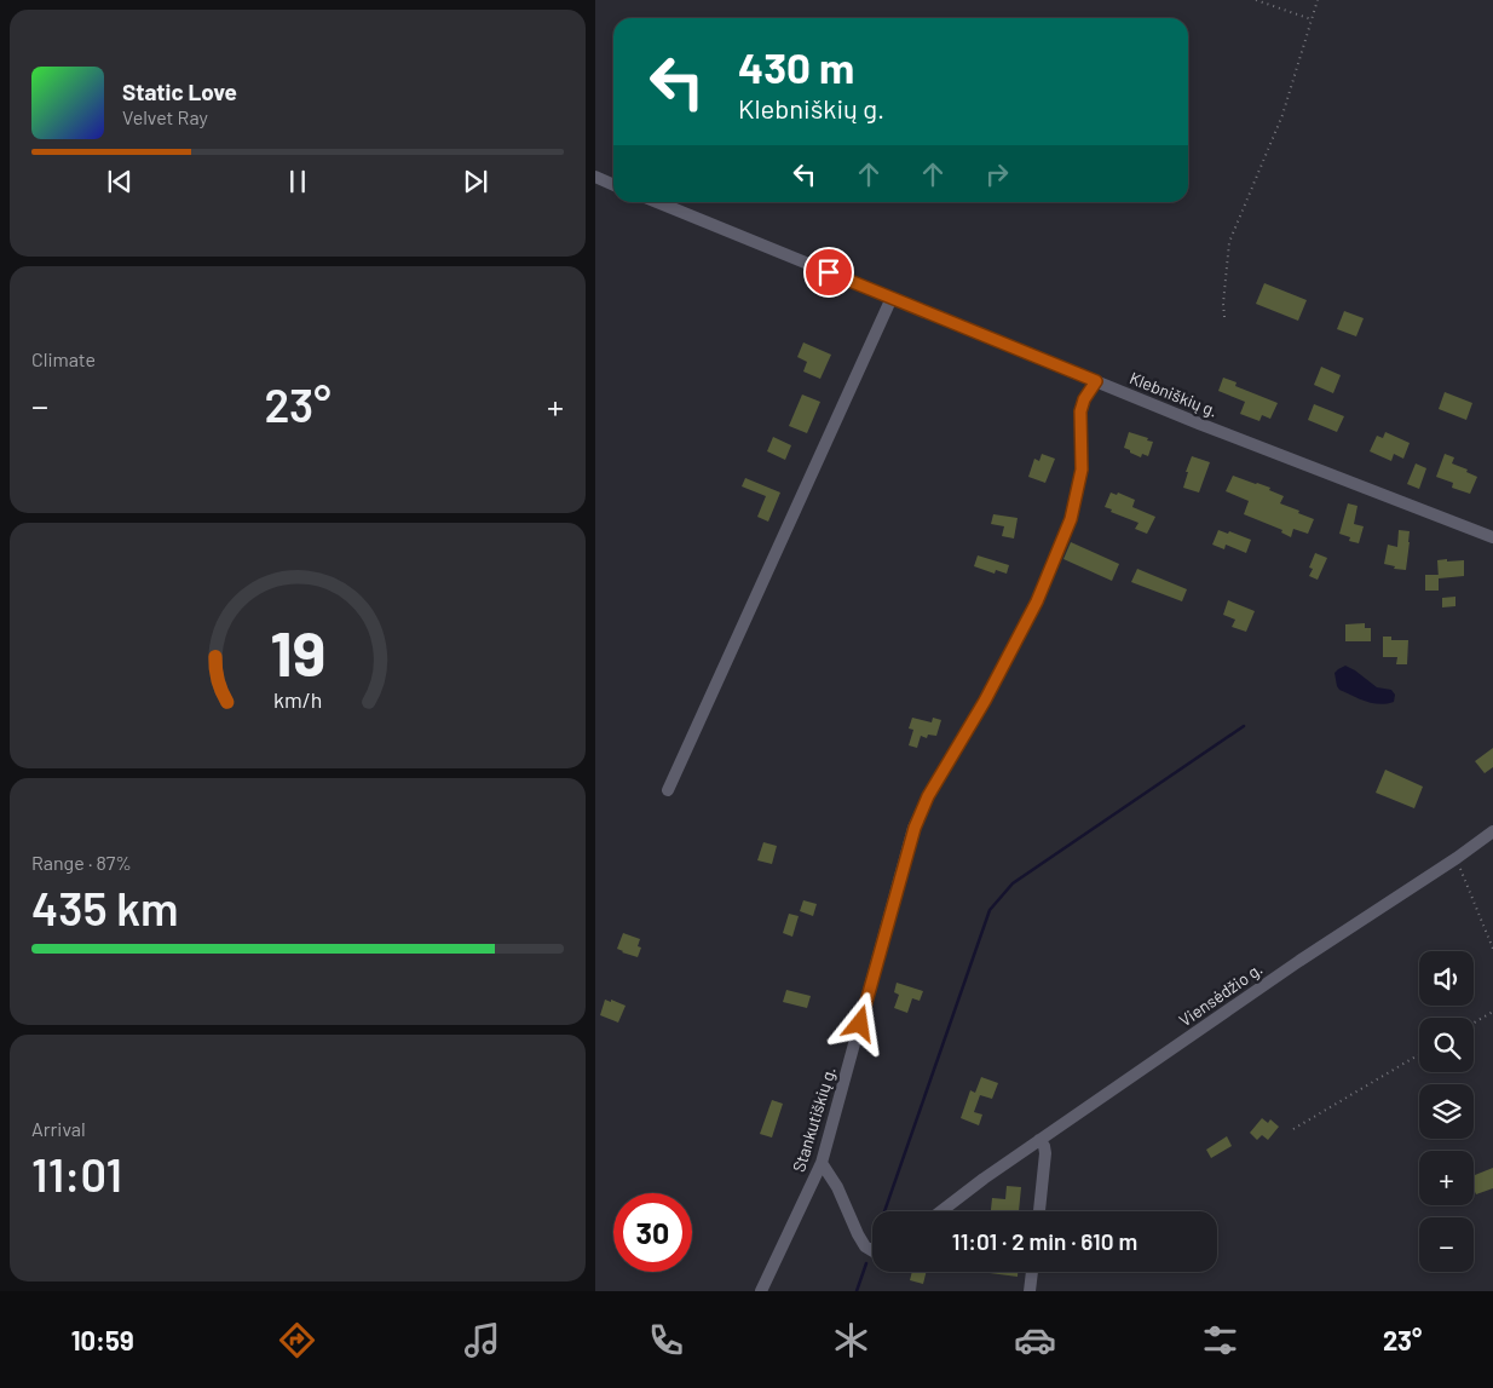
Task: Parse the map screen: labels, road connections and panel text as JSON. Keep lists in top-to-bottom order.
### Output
{
  "streets": {
    "street": ["Klebniškių g.", "Viensėdžio g.", "Stankutiškių g."]
  },
  "crossings": [
    ["Klebniškių g.", "Stankutiškių g."]
  ],
  "page": {
    "turn": ["430 m", "Klebniškių g."],
    "song": ["Static Love", "Velvet Ray"],
    "tile": [
      "Climate",
      ["Range · 87%", "435 km"],
      ["Arrival", "11:01"]
    ],
    "heat": ["−", "23°", "+"],
    "map_buttons": ["+", "−"],
    "limit": "30",
    "trip": "11:01 · 2 min · 610 m",
    "tabs": ["10:59", "23°"],
    "gauge": ["19", "km/h"]
  }
}
